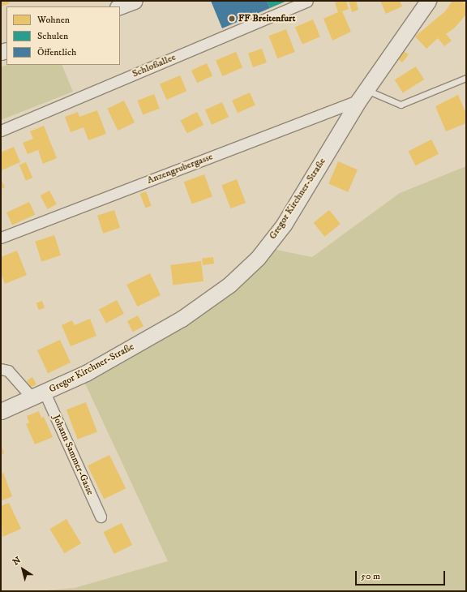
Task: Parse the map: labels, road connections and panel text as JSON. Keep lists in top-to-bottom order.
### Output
{
  "streets": {
    "street": [
      "Schloßallee",
      "Anzengrubergasse",
      "Gregor Kirchner-Straße",
      "Johann Sammer-Gasse"
    ]
  },
  "crossings": [
    ["Anzengrubergasse", "Gregor Kirchner-Straße"],
    ["Gregor Kirchner-Straße", "Johann Sammer-Gasse"]
  ],
  "places": ["FF Breitenfurt"],
  "legend": ["Wohnen", "Schulen", "Öffentlich"],
  "scale_bar": "50 m",
  "north": "top left"
}
